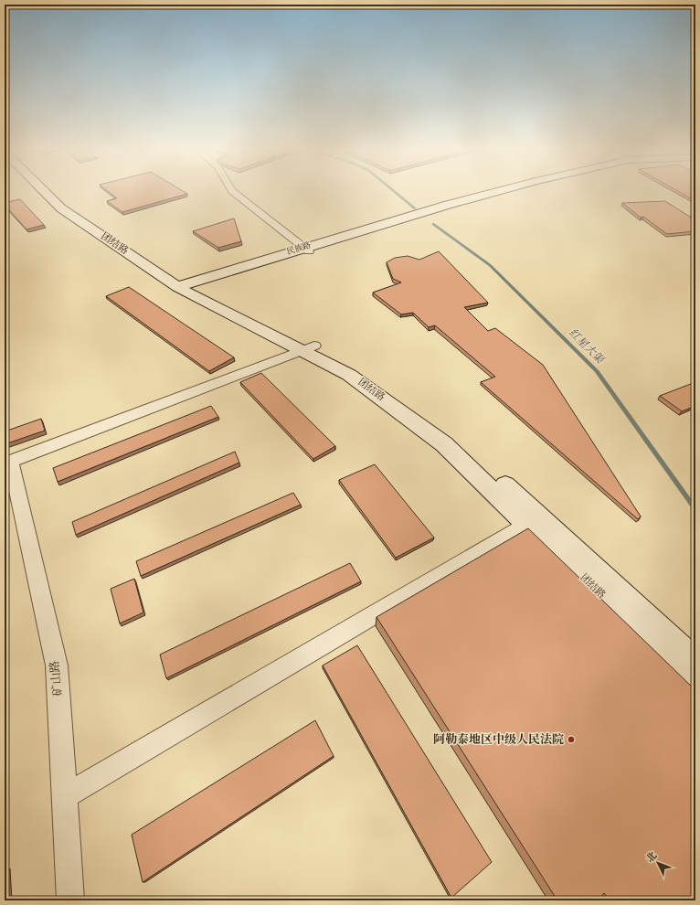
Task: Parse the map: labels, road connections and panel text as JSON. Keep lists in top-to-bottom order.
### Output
{
  "streets": {
    "main road": ["团结路", "民族路"],
    "street": ["矿山路"]
  },
  "crossings": [
    ["团结路", "民族路"]
  ],
  "water": ["红星大渠"],
  "places": ["阿勒泰地区中级人民法院"],
  "north": "top left"
}
